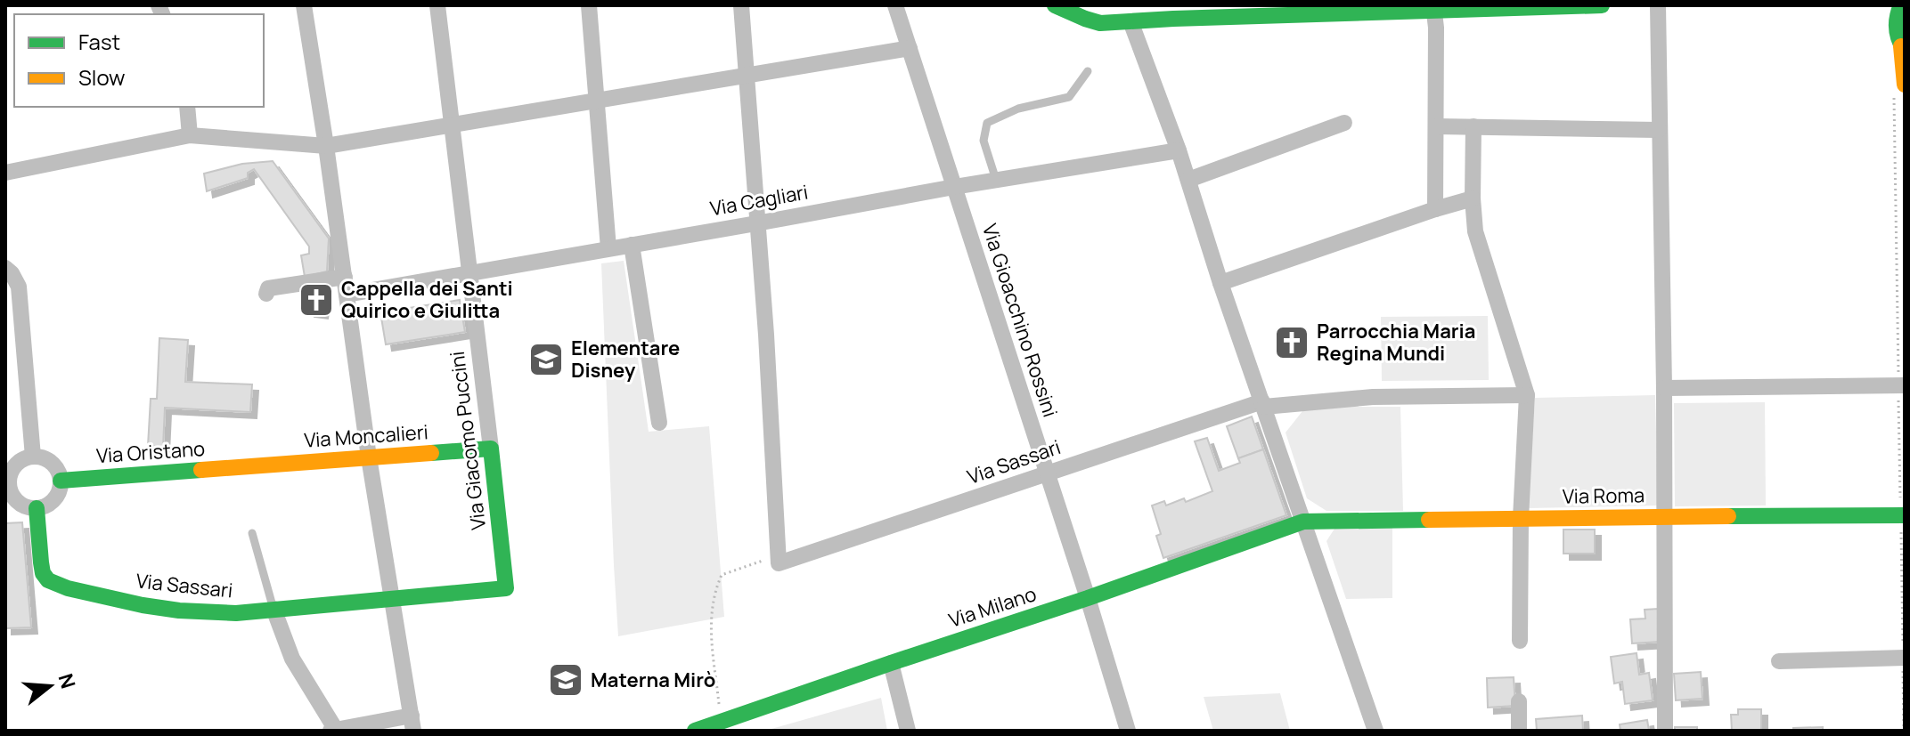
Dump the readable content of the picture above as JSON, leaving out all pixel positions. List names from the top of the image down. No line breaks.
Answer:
{"streets":{"street":["Via Cagliari","Via Gioacchino Rossini","Via Moncalieri","Via Giacomo Puccini","Via Oristano","Via Sassari","Via Roma","Via Milano"]},"crossings":[["Via Cagliari","Via Gioacchino Rossini"],["Via Cagliari","Via Giacomo Puccini"],["Via Gioacchino Rossini","Via Sassari"],["Via Gioacchino Rossini","Via Milano"],["Via Moncalieri","Via Giacomo Puccini"],["Via Moncalieri","Via Oristano"],["Via Giacomo Puccini","Via Sassari"],["Via Oristano","Via Sassari"],["Via Roma","Via Milano"]],"places":{"church":["Cappella dei Santi Quirico e Giulitta","Parrocchia Maria Regina Mundi"],"school or university":["Elementare Disney","Materna Mirò"]},"legend":["Fast","Slow"],"north":"right"}
